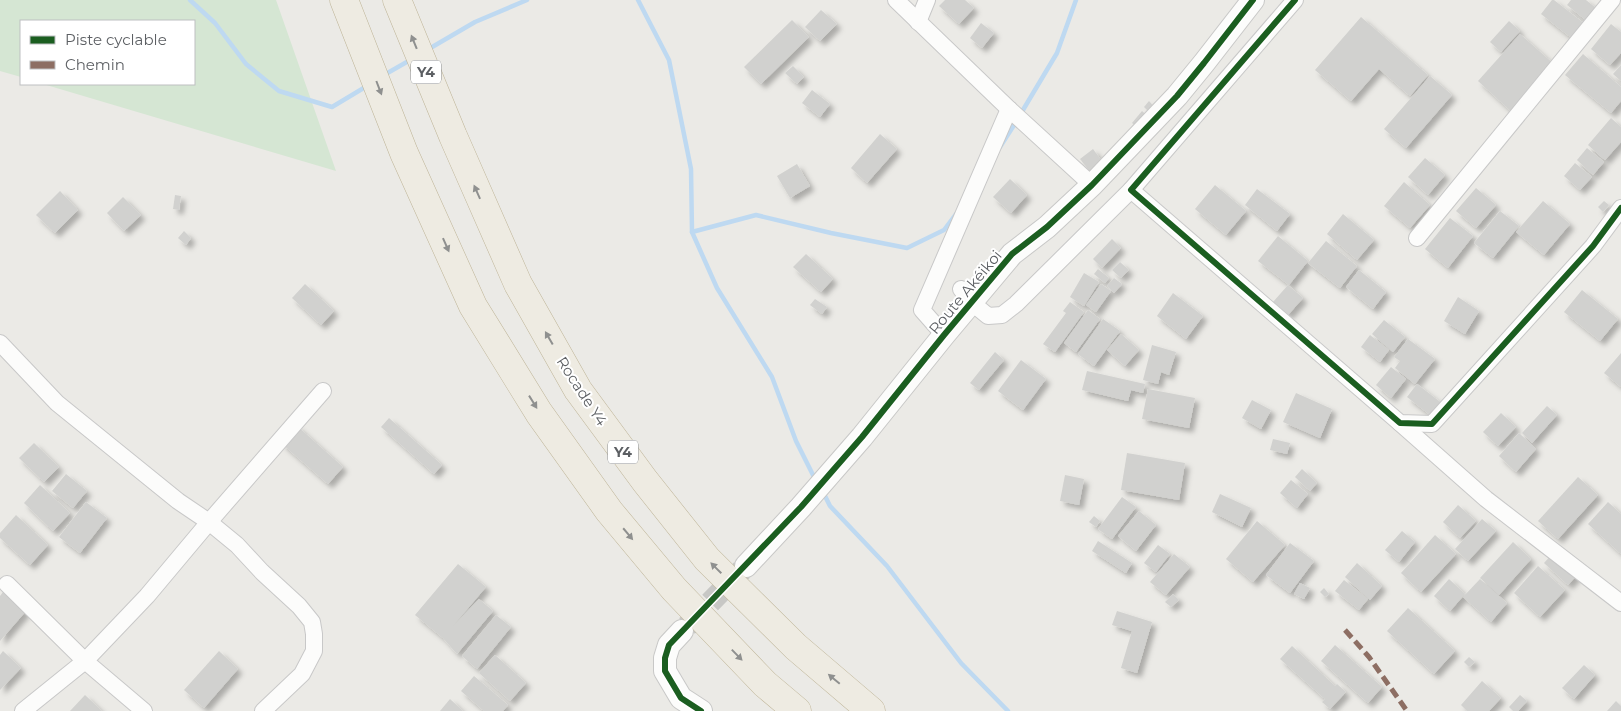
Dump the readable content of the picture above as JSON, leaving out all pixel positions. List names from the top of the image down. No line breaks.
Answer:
{"streets":{"highway":["Y4","Rocade Y4"],"street":["Route Akéikoi"]},"legend":["Piste cyclable","Chemin"]}
